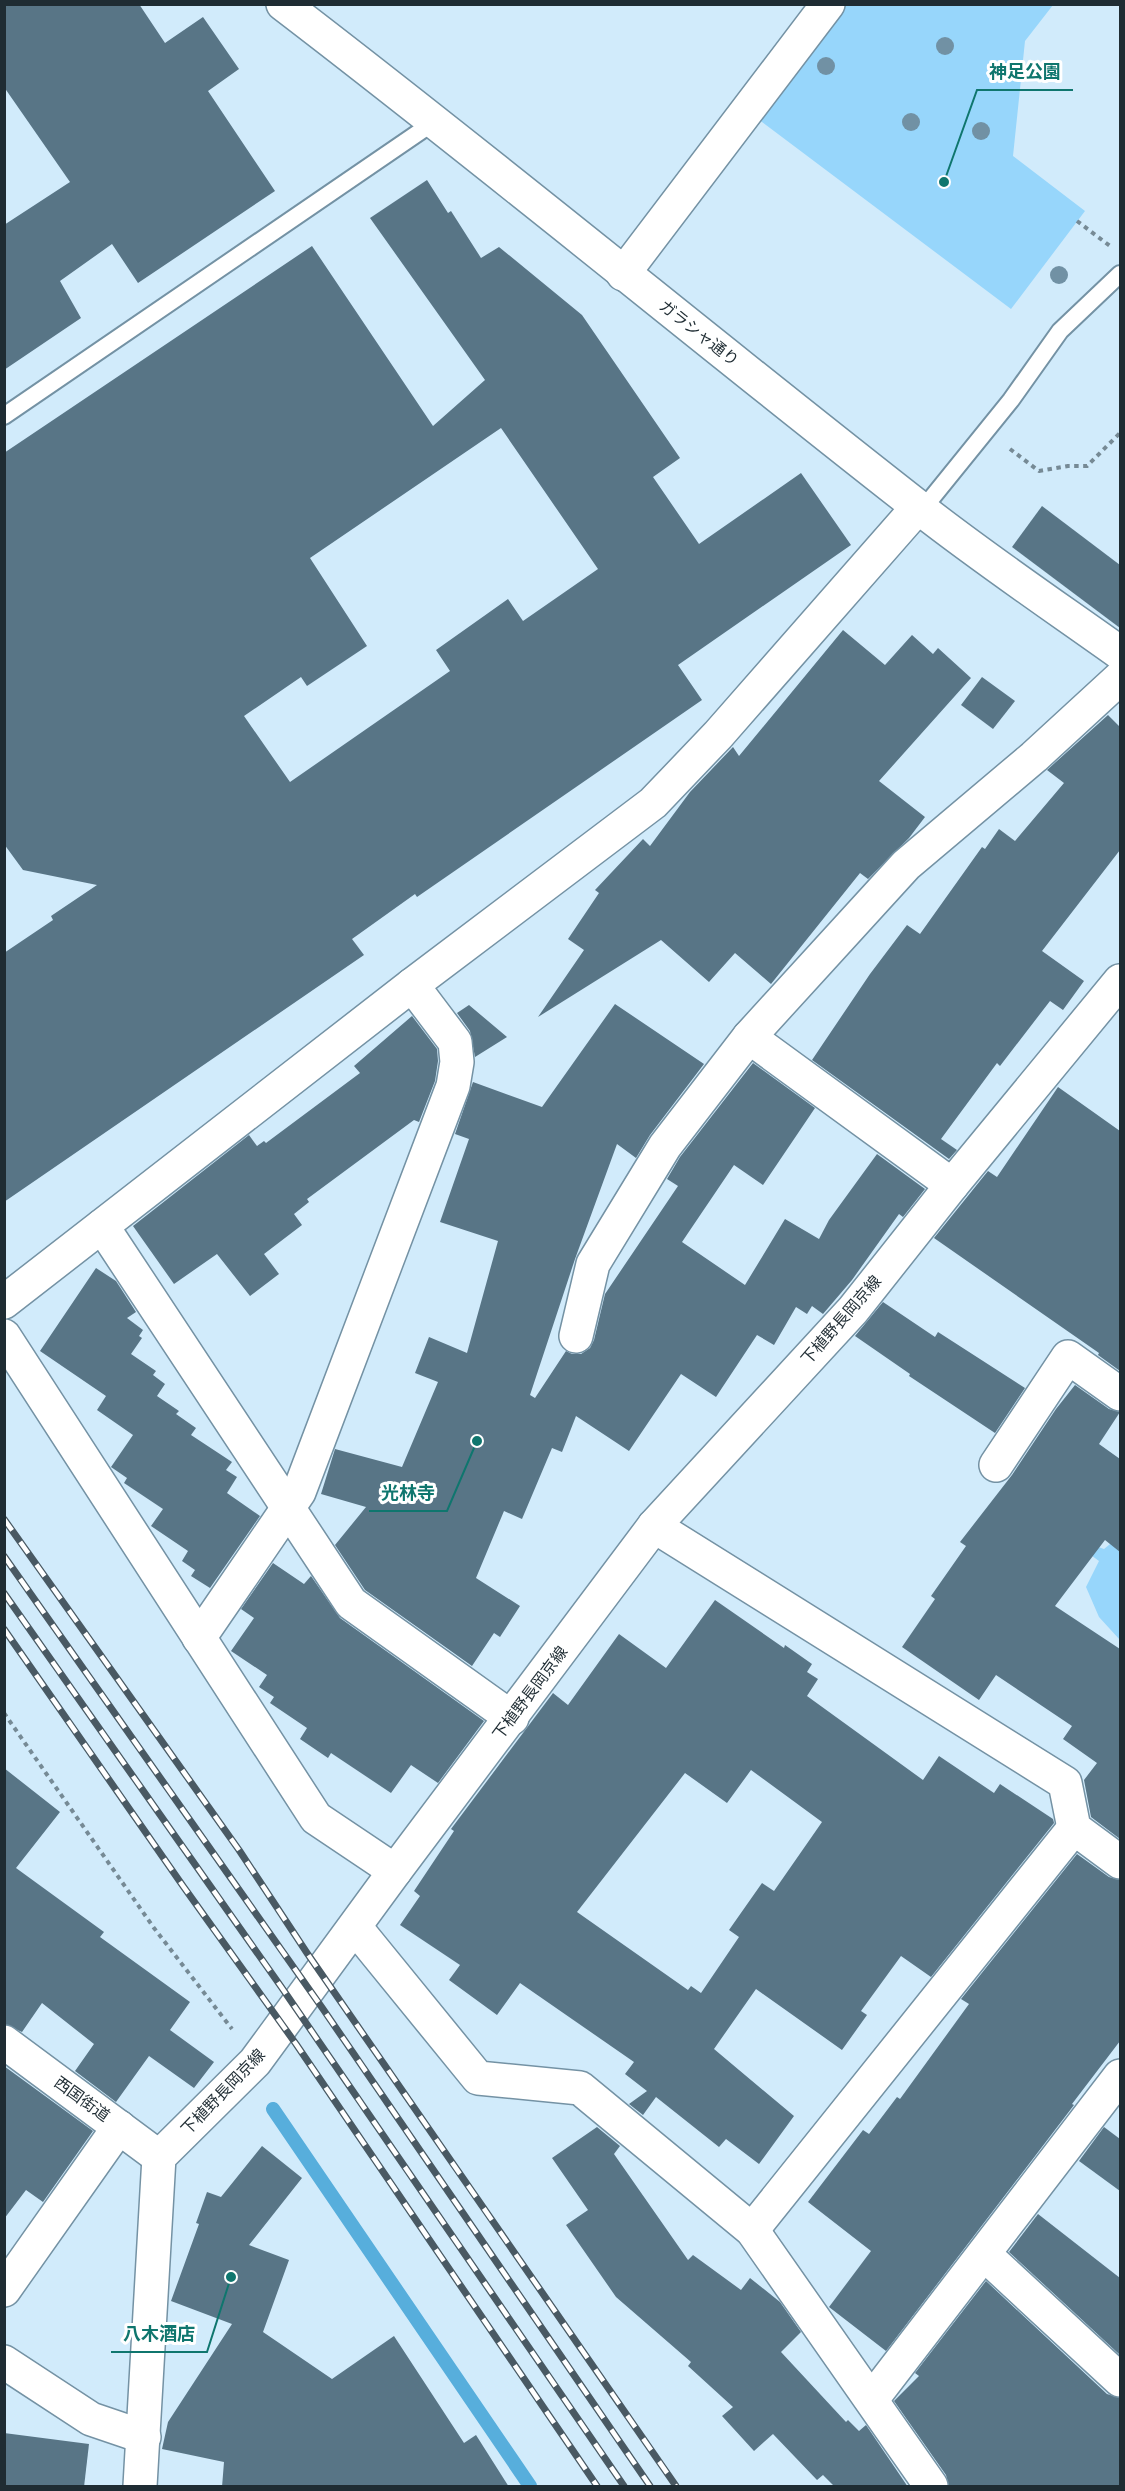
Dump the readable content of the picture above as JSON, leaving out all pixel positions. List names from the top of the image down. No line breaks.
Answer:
{"streets":{"street":["ガラシャ通り","下植野長岡京線","西国街道"]},"crossings":[["下植野長岡京線","西国街道"]],"places":["神足公園","光林寺","八木酒店"]}
